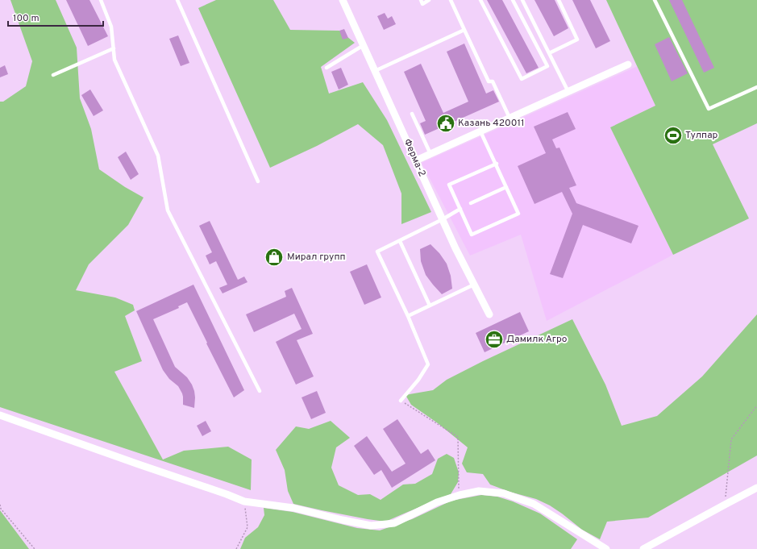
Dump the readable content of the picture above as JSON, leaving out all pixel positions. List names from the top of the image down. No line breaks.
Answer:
{"streets":{"street":["Ферма-2"]},"places":{"public building":["Казань 420011"],"sports":["Тулпар"],"shop":["Мирал групп"],"office":["Дамилк Агро"]},"scale_bar":"100 m"}
